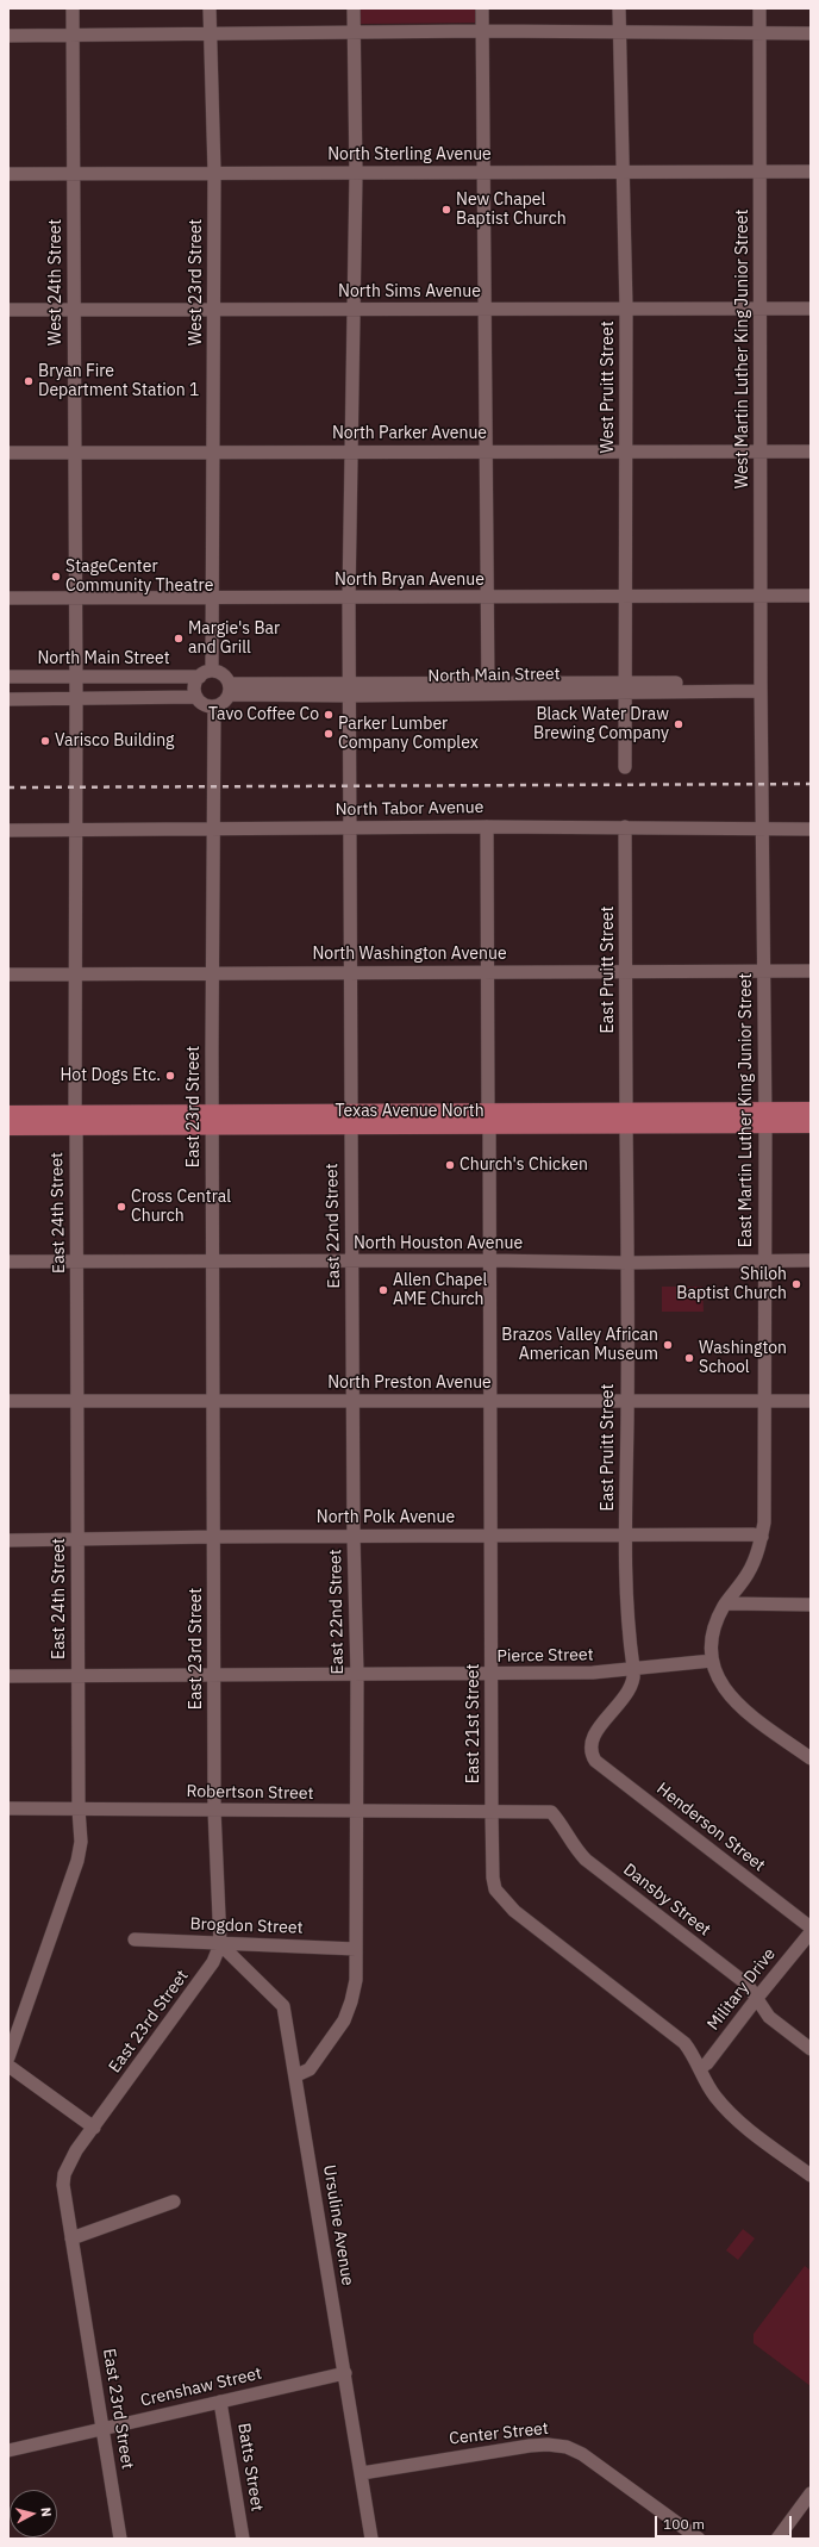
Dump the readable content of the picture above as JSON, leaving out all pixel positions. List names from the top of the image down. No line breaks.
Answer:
{"streets":{"main road":["Texas Avenue North"],"street":["North Sterling Avenue","West 24th Street","West 23rd Street","North Sims Avenue","West Martin Luther King Junior Street","West Pruitt Street","North Parker Avenue","North Bryan Avenue","North Main Street","North Tabor Avenue","North Washington Avenue","East Pruitt Street","East 23rd Street","East Martin Luther King Junior Street","East 24th Street","East 22nd Street","North Houston Avenue","North Preston Avenue","North Polk Avenue","Pierce Street","East 21st Street","Robertson Street","Henderson Street","Dansby Street","Brogdon Street","Military Drive","Ursuline Avenue","Crenshaw Street","Center Street","Batts Street"]},"crossings":[["North Sterling Avenue","West 24th Street"],["North Sterling Avenue","West 23rd Street"],["North Sterling Avenue","West Martin Luther King Junior Street"],["North Sterling Avenue","West Pruitt Street"],["North Sterling Avenue","East 22nd Street"],["West 24th Street","North Sims Avenue"],["West 24th Street","North Parker Avenue"],["West 24th Street","North Bryan Avenue"],["West 24th Street","North Main Street"],["West 24th Street","East 24th Street"],["West 23rd Street","North Sims Avenue"],["West 23rd Street","North Parker Avenue"],["West 23rd Street","North Bryan Avenue"],["West 23rd Street","North Main Street"],["West 23rd Street","East 23rd Street"],["North Sims Avenue","West Martin Luther King Junior Street"],["North Sims Avenue","West Pruitt Street"],["North Sims Avenue","East 22nd Street"],["West Martin Luther King Junior Street","North Parker Avenue"],["West Martin Luther King Junior Street","North Bryan Avenue"],["West Martin Luther King Junior Street","North Main Street"],["West Martin Luther King Junior Street","East Martin Luther King Junior Street"],["West Pruitt Street","North Parker Avenue"],["West Pruitt Street","North Bryan Avenue"],["West Pruitt Street","North Main Street"],["North Parker Avenue","East 22nd Street"],["North Bryan Avenue","East 22nd Street"],["North Main Street","East 23rd Street"],["North Main Street","East Martin Luther King Junior Street"],["North Main Street","East 22nd Street"],["North Tabor Avenue","East Pruitt Street"],["North Tabor Avenue","East 23rd Street"],["North Tabor Avenue","East Martin Luther King Junior Street"],["North Tabor Avenue","East 24th Street"],["North Tabor Avenue","East 22nd Street"],["North Tabor Avenue","East 21st Street"],["North Washington Avenue","East Pruitt Street"],["North Washington Avenue","East 23rd Street"],["North Washington Avenue","East Martin Luther King Junior Street"],["North Washington Avenue","East 24th Street"],["North Washington Avenue","East 22nd Street"],["North Washington Avenue","East 21st Street"],["East Pruitt Street","Texas Avenue North"],["East Pruitt Street","North Houston Avenue"],["East Pruitt Street","North Preston Avenue"],["East Pruitt Street","North Polk Avenue"],["East Pruitt Street","Pierce Street"],["East Pruitt Street","Henderson Street"],["East 23rd Street","Texas Avenue North"],["East 23rd Street","North Houston Avenue"],["East 23rd Street","North Preston Avenue"],["East 23rd Street","North Polk Avenue"],["East 23rd Street","Pierce Street"],["East 23rd Street","Robertson Street"],["East 23rd Street","Brogdon Street"],["East 23rd Street","Ursuline Avenue"],["East 23rd Street","Crenshaw Street"],["East Martin Luther King Junior Street","Texas Avenue North"],["East Martin Luther King Junior Street","North Houston Avenue"],["East Martin Luther King Junior Street","North Preston Avenue"],["East Martin Luther King Junior Street","North Polk Avenue"],["East Martin Luther King Junior Street","Pierce Street"],["Texas Avenue North","East 24th Street"],["Texas Avenue North","East 22nd Street"],["Texas Avenue North","East 21st Street"],["East 24th Street","North Houston Avenue"],["East 24th Street","North Preston Avenue"],["East 24th Street","North Polk Avenue"],["East 24th Street","Pierce Street"],["East 24th Street","Robertson Street"],["East 22nd Street","North Houston Avenue"],["East 22nd Street","North Preston Avenue"],["East 22nd Street","North Polk Avenue"],["East 22nd Street","Pierce Street"],["East 22nd Street","Robertson Street"],["East 22nd Street","Brogdon Street"],["East 22nd Street","Ursuline Avenue"],["North Houston Avenue","East 21st Street"],["North Preston Avenue","East 21st Street"],["North Polk Avenue","East 21st Street"],["Pierce Street","East 21st Street"],["Pierce Street","Henderson Street"],["East 21st Street","Robertson Street"],["East 21st Street","Dansby Street"],["East 21st Street","Military Drive"],["Robertson Street","Dansby Street"],["Dansby Street","Military Drive"],["Brogdon Street","Ursuline Avenue"],["Ursuline Avenue","Crenshaw Street"],["Ursuline Avenue","Center Street"],["Crenshaw Street","Batts Street"]],"places":["New Chapel Baptist Church","Bryan Fire Department Station 1","StageCenter Community Theatre","Margie's Bar and Grill","Tavo Coffee Co","Black Water Draw Brewing Company","Parker Lumber Company Complex","Varisco Building","Hot Dogs Etc.","Church's Chicken","Cross Central Church","Shiloh Baptist Church","Allen Chapel AME Church","Brazos Valley African American Museum","Washington School"],"scale_bar":"100 m","north":"right"}
